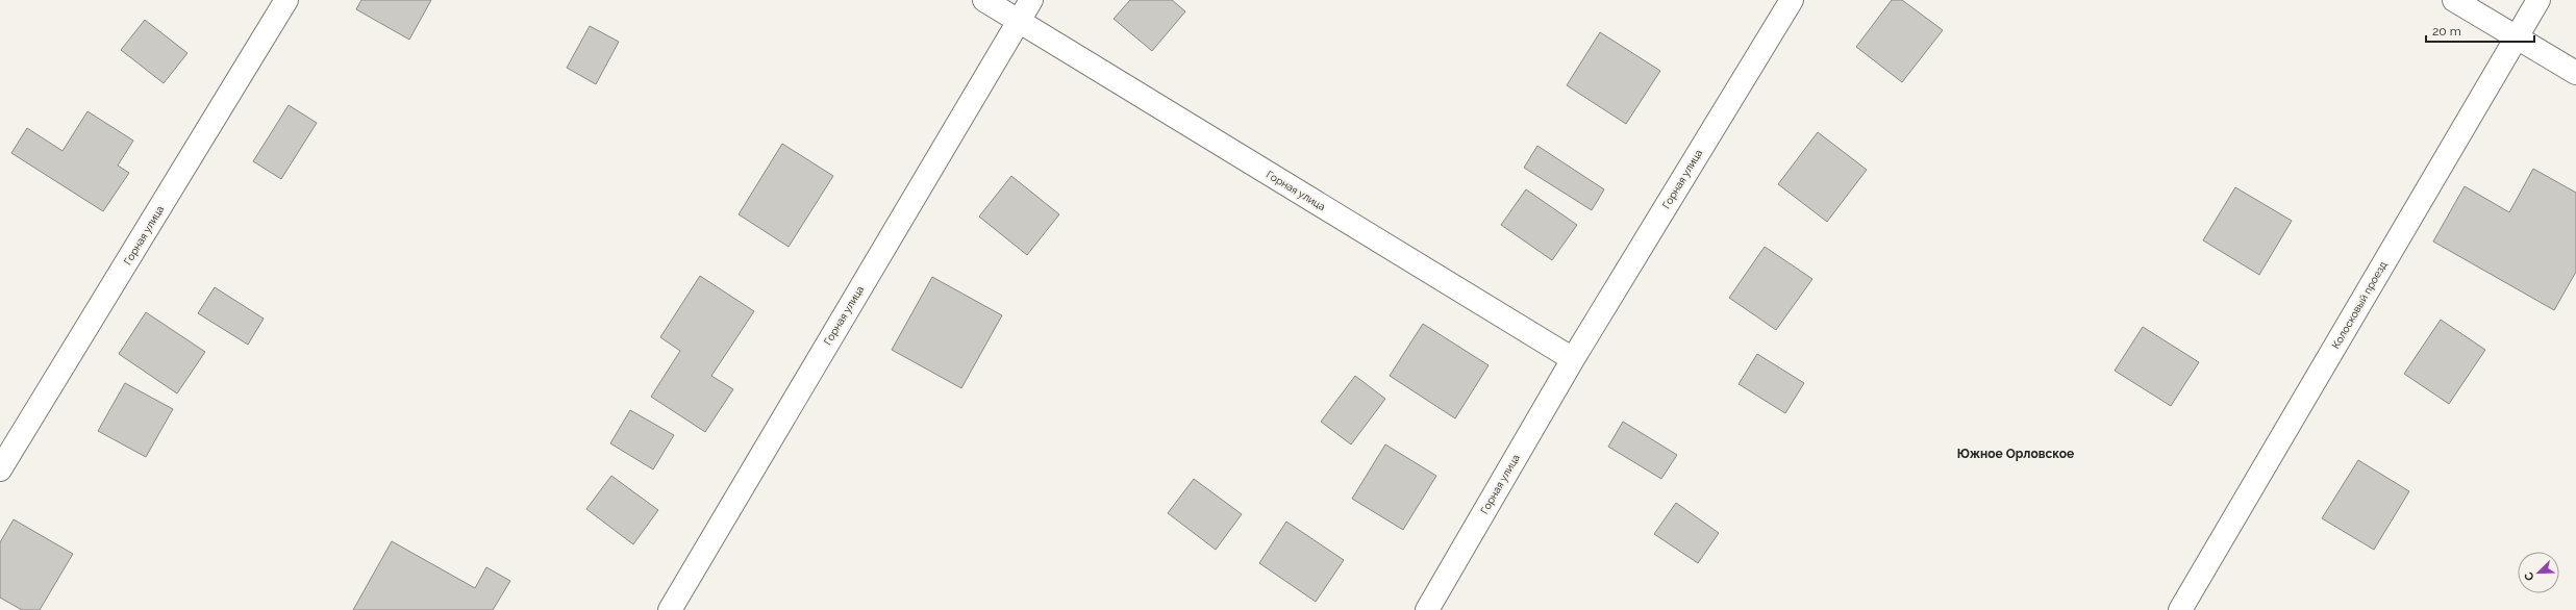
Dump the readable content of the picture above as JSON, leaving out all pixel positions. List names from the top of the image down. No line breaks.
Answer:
{"streets":{"street":["Горная улица","Колосковый проезд"]},"districts":["Южное Орловское"],"scale_bar":"20 m","north":"bottom left"}
